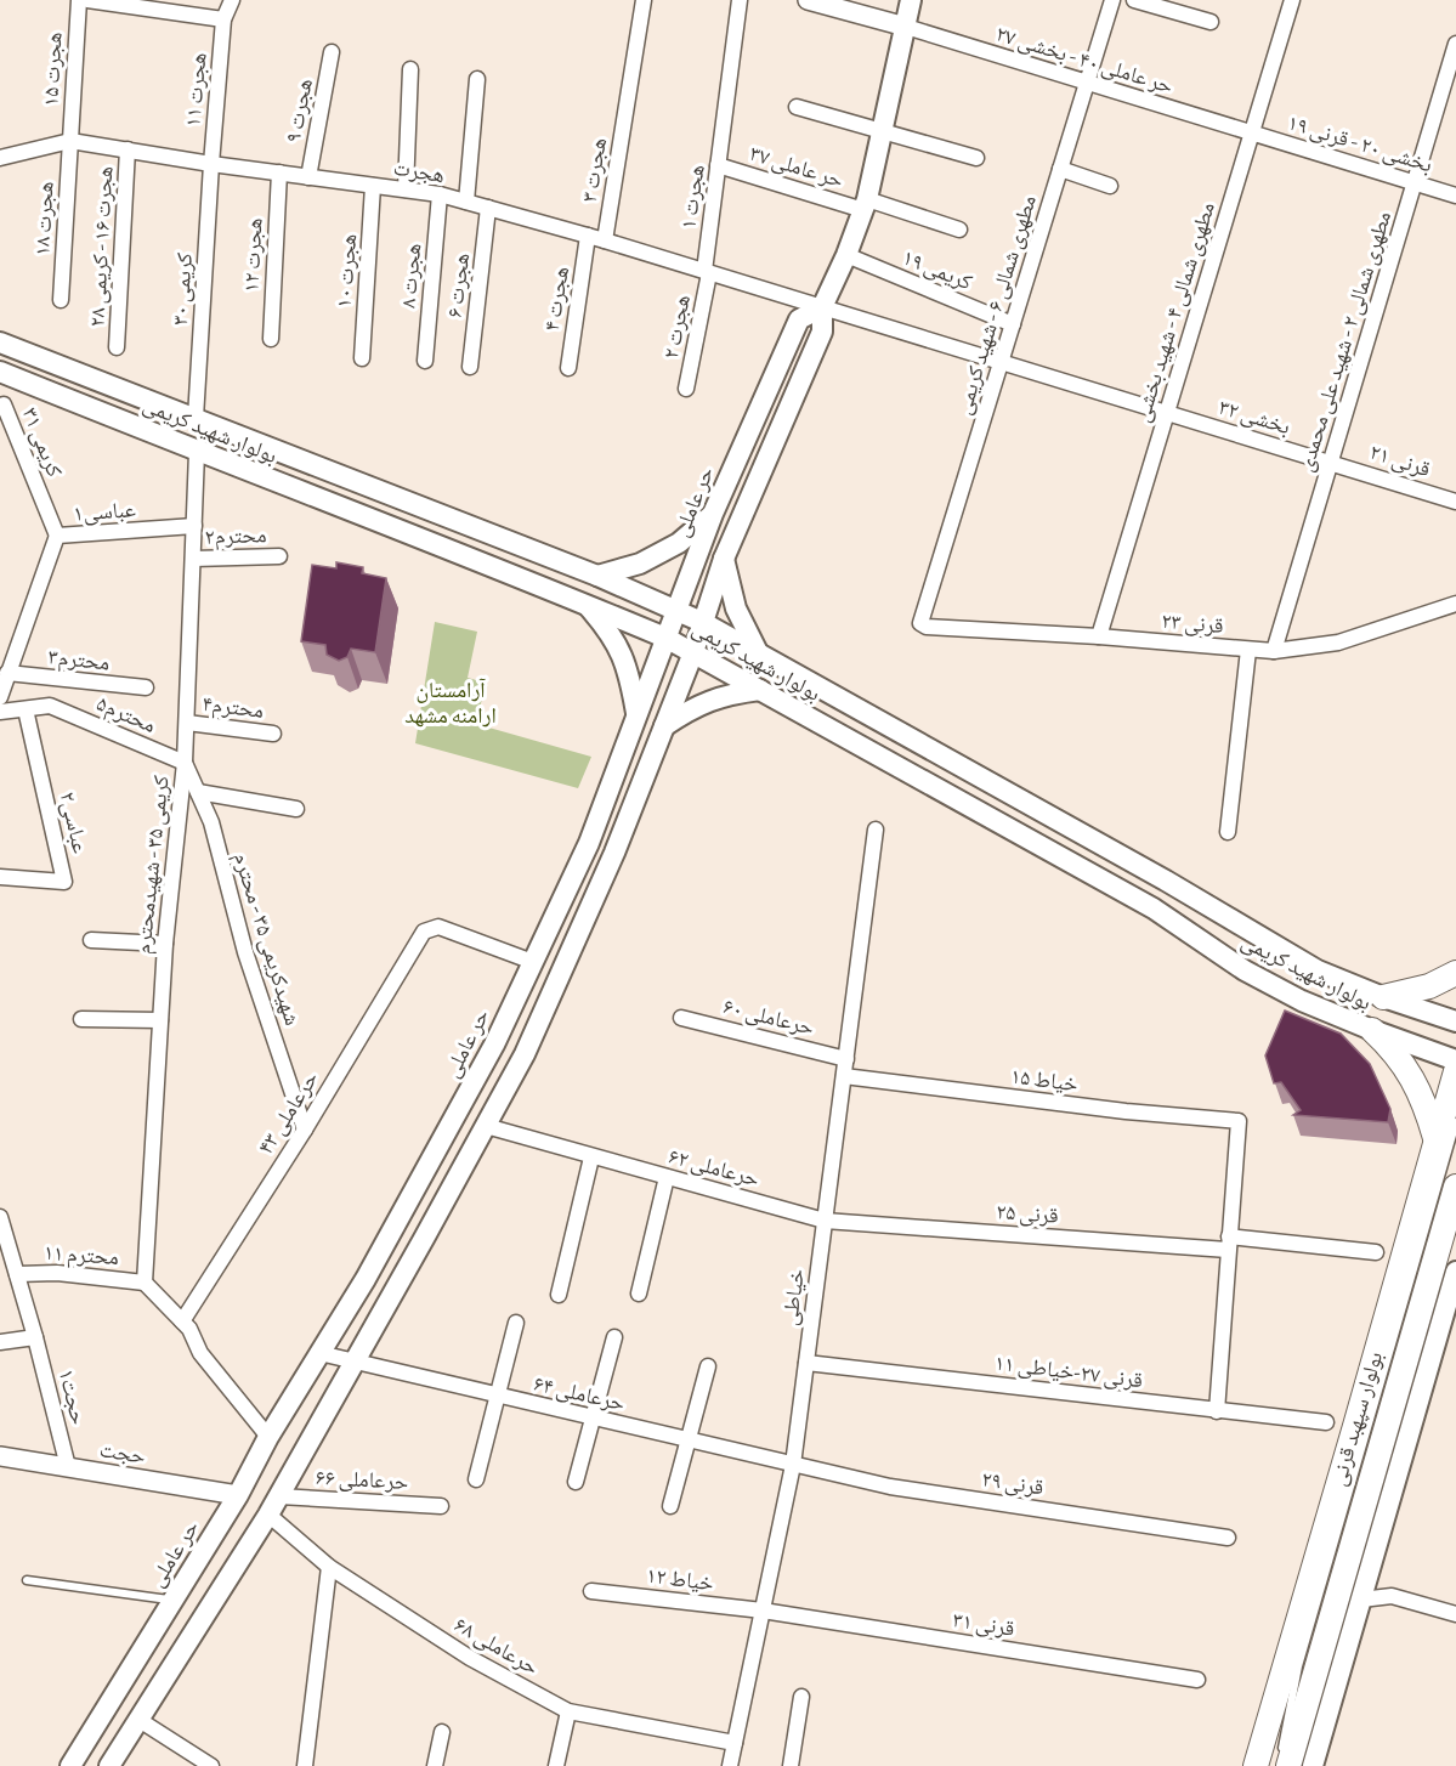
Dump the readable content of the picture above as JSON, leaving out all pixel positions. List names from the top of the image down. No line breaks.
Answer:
{"streets":{"main road":["بولوار شهید کریمی","حر عاملی","بولوار سپهبد قرنی"],"street":["حر عاملی ۴۰ - بخشی ۲۷","هجرت ۱۵","هجرت ۱۱","هجرت ۹","بخشی ۲۰ - قرنی ۱۹","حر عاملی ۳۷","هجرت ۳","هجرت","هجرت ۱","هجرت ۱۸","هجرت ۱۶ - کریمی ۲۸","هجرت ۱۲","کریمی ۱۹","هجرت ۱۰","هجرت ۸","هجرت ۶","کریمی ۳۰","هجرت ۴","مطهری شمالی ۶ - شهید کریمی","مطهری شمالی ۴ - شهید بخشی","هجرت ۲","مطهری شمالی ۲ - شهید علی محمدی","بخشی ۳۲","کریمی ۳۱","قرنی ۲۱","عباسی۱","محترم۲","قرنی ۲۳","محترم۳","محترم۴","محترم۵","عباسی۲","کریمی ۳۵ - شهیدمحترم","شهیدکریمی ۳۵ - محترم","حرعاملی ۶۰","خیاط ۱۵","حرعاملی ۴۳","حرعاملی ۶۲","قرنی ۲۵","محترم ۱۱","خیاطی","قرنی ۲۷-خیاطی ۱۱","حرعاملی ۶۴","حجت۱","حجت","حرعاملی ۶۶","قرنی ۲۹","خیاط ۱۲","قرنی ۳۱","حرعاملی ۶۸"]},"crossings":[["حر عاملی ۴۰ - بخشی ۲۷","بخشی ۲۰ - قرنی ۱۹"],["حر عاملی ۴۰ - بخشی ۲۷","مطهری شمالی ۶ - شهید کریمی"],["حر عاملی ۴۰ - بخشی ۲۷","مطهری شمالی ۴ - شهید بخشی"],["حر عاملی ۴۰ - بخشی ۲۷","حر عاملی"],["هجرت ۱۵","هجرت"],["هجرت ۱۵","هجرت ۱۸"],["هجرت ۱۱","هجرت"],["هجرت ۱۱","کریمی ۳۰"],["هجرت ۹","هجرت"],["بخشی ۲۰ - قرنی ۱۹","مطهری شمالی ۴ - شهید بخشی"],["بخشی ۲۰ - قرنی ۱۹","مطهری شمالی ۲ - شهید علی محمدی"],["حر عاملی ۳۷","هجرت ۱"],["حر عاملی ۳۷","حر عاملی"],["هجرت ۳","هجرت"],["هجرت","هجرت ۱"],["هجرت","هجرت ۱۸"],["هجرت","هجرت ۱۶ - کریمی ۲۸"],["هجرت","هجرت ۱۲"],["هجرت","هجرت ۱۰"],["هجرت","هجرت ۸"],["هجرت","هجرت ۶"],["هجرت","کریمی ۳۰"],["هجرت","هجرت ۴"],["هجرت","مطهری شمالی ۶ - شهید کریمی"],["هجرت","هجرت ۲"],["هجرت","بخشی ۳۲"],["هجرت","حر عاملی"],["هجرت ۱","هجرت ۲"],["کریمی ۱۹","مطهری شمالی ۶ - شهید کریمی"],["کریمی ۱۹","حر عاملی"],["کریمی ۳۰","بولوار شهید کریمی"],["مطهری شمالی ۶ - شهید کریمی","بخشی ۳۲"],["مطهری شمالی ۶ - شهید کریمی","قرنی ۲۳"],["مطهری شمالی ۴ - شهید بخشی","بخشی ۳۲"],["مطهری شمالی ۴ - شهید بخشی","قرنی ۲۳"],["مطهری شمالی ۲ - شهید علی محمدی","بخشی ۳۲"],["مطهری شمالی ۲ - شهید علی محمدی","قرنی ۲۱"],["مطهری شمالی ۲ - شهید علی محمدی","قرنی ۲۳"],["بخشی ۳۲","قرنی ۲۱"],["بولوار شهید کریمی","حر عاملی"],["بولوار شهید کریمی","کریمی ۳۵ - شهیدمحترم"],["کریمی ۳۱","عباسی۱"],["حر عاملی","حرعاملی ۴۳"],["حر عاملی","حرعاملی ۶۲"],["حر عاملی","حرعاملی ۶۴"],["حر عاملی","حجت"],["حر عاملی","حرعاملی ۶۶"],["حر عاملی","حرعاملی ۶۸"],["عباسی۱","محترم۳"],["عباسی۱","کریمی ۳۵ - شهیدمحترم"],["محترم۲","کریمی ۳۵ - شهیدمحترم"],["محترم۴","کریمی ۳۵ - شهیدمحترم"],["محترم۵","عباسی۲"],["محترم۵","کریمی ۳۵ - شهیدمحترم"],["محترم۵","شهیدکریمی ۳۵ - محترم"],["کریمی ۳۵ - شهیدمحترم","شهیدکریمی ۳۵ - محترم"],["کریمی ۳۵ - شهیدمحترم","محترم ۱۱"],["شهیدکریمی ۳۵ - محترم","حرعاملی ۴۳"],["حرعاملی ۶۰","خیاطی"],["خیاط ۱۵","قرنی ۲۵"],["خیاط ۱۵","خیاطی"],["حرعاملی ۶۲","قرنی ۲۵"],["حرعاملی ۶۲","خیاطی"],["قرنی ۲۵","خیاطی"],["محترم ۱۱","حجت۱"],["خیاطی","قرنی ۲۷-خیاطی ۱۱"],["خیاطی","حرعاملی ۶۴"],["خیاطی","قرنی ۲۹"],["خیاطی","خیاط ۱۲"],["خیاطی","قرنی ۳۱"],["خیاطی","حرعاملی ۶۸"],["حرعاملی ۶۴","قرنی ۲۹"],["حجت۱","حجت"],["خیاط ۱۲","قرنی ۳۱"]],"parks":["آرامستان ارامنه مشهد"]}
